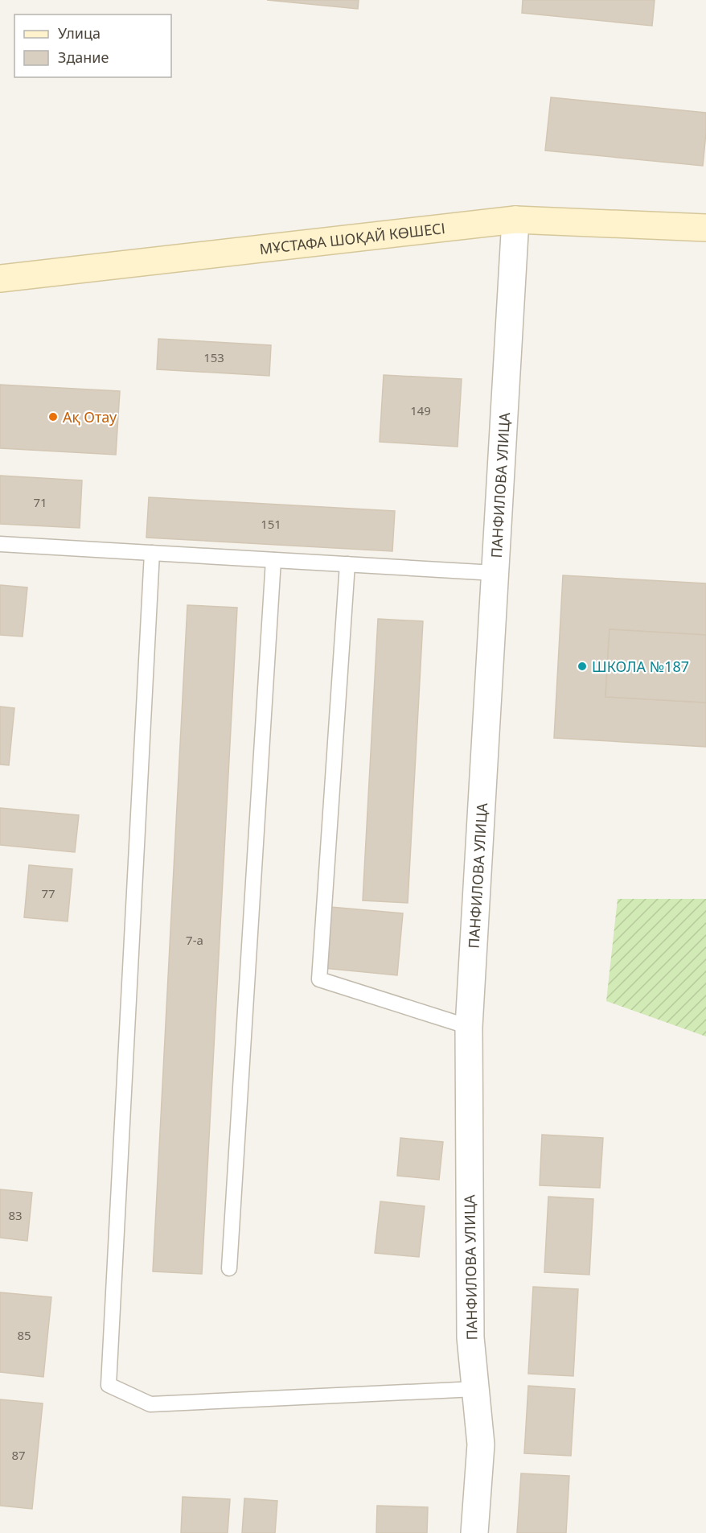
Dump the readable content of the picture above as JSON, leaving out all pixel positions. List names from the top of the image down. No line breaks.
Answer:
{"streets":{"street":["МҰСТАФА ШОҚАЙ КӨШЕСІ","ПАНФИЛОВА УЛИЦА"]},"crossings":[["МҰСТАФА ШОҚАЙ КӨШЕСІ","ПАНФИЛОВА УЛИЦА"]],"places":["Ақ Отау","ШКОЛА №187"],"house_numbers":["153","149","71","151","77","7-а","83","85","87"],"legend":["Улица","Здание"]}
